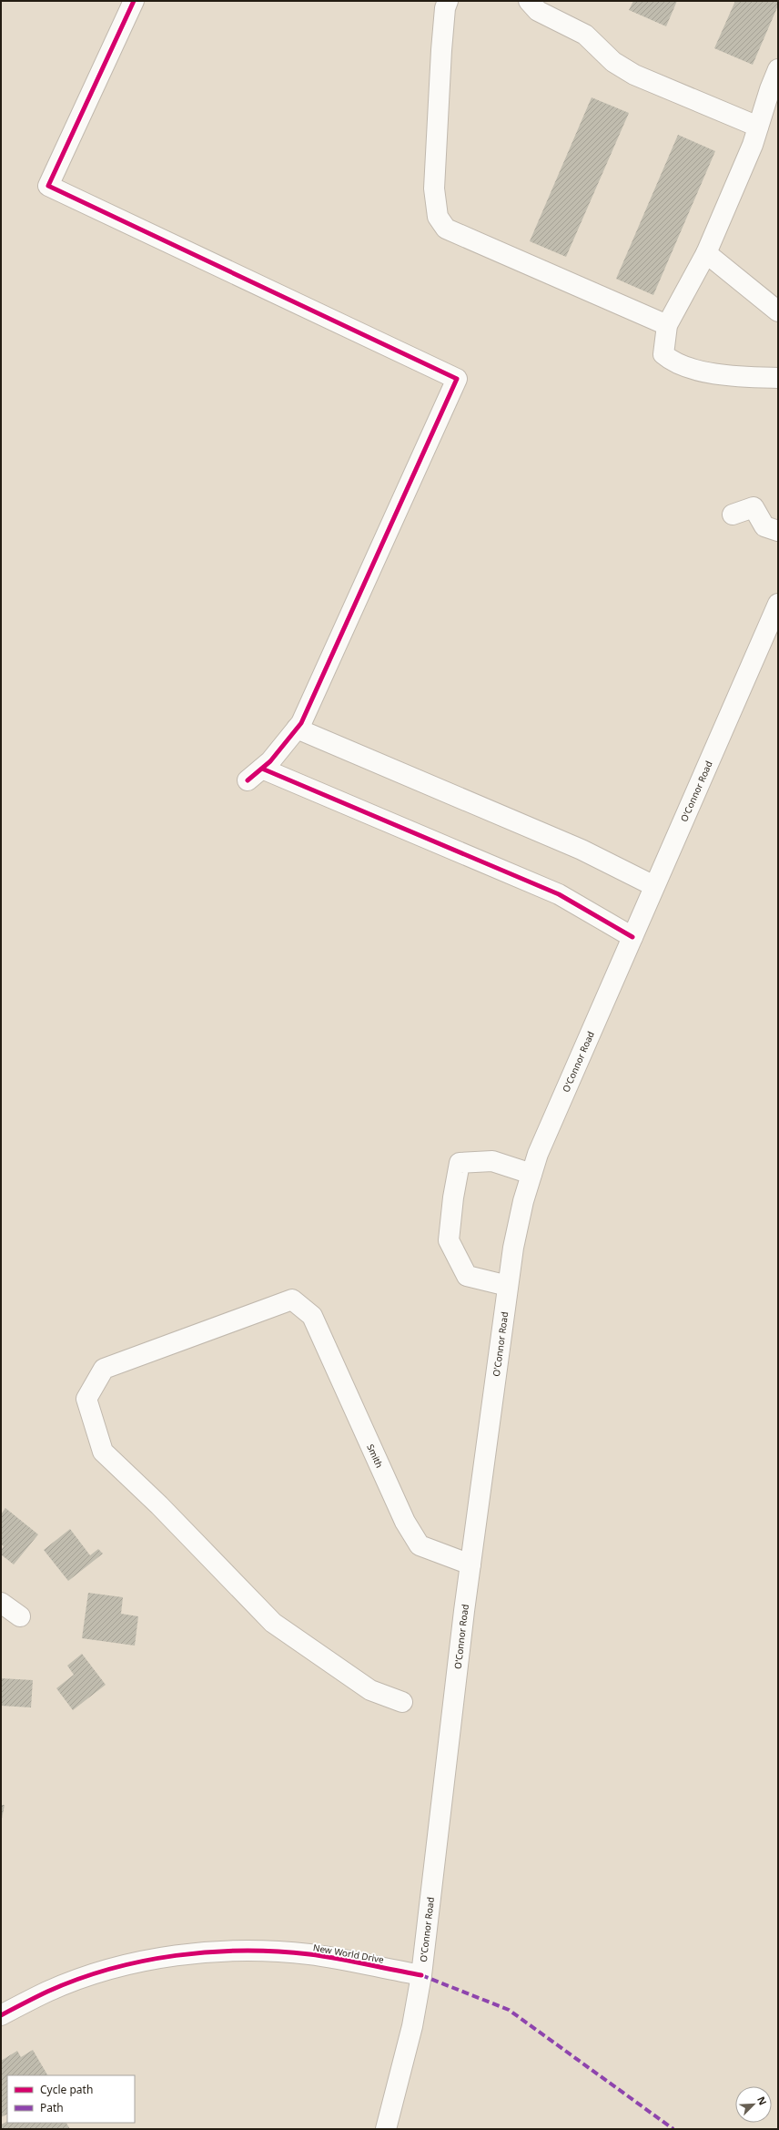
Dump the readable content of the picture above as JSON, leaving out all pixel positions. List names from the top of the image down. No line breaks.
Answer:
{"streets":{"street":["O'Connor Road","Smith","New World Drive"]},"crossings":[["O'Connor Road","Smith"],["O'Connor Road","New World Drive"]],"legend":["Cycle path","Path"],"north":"top right"}
